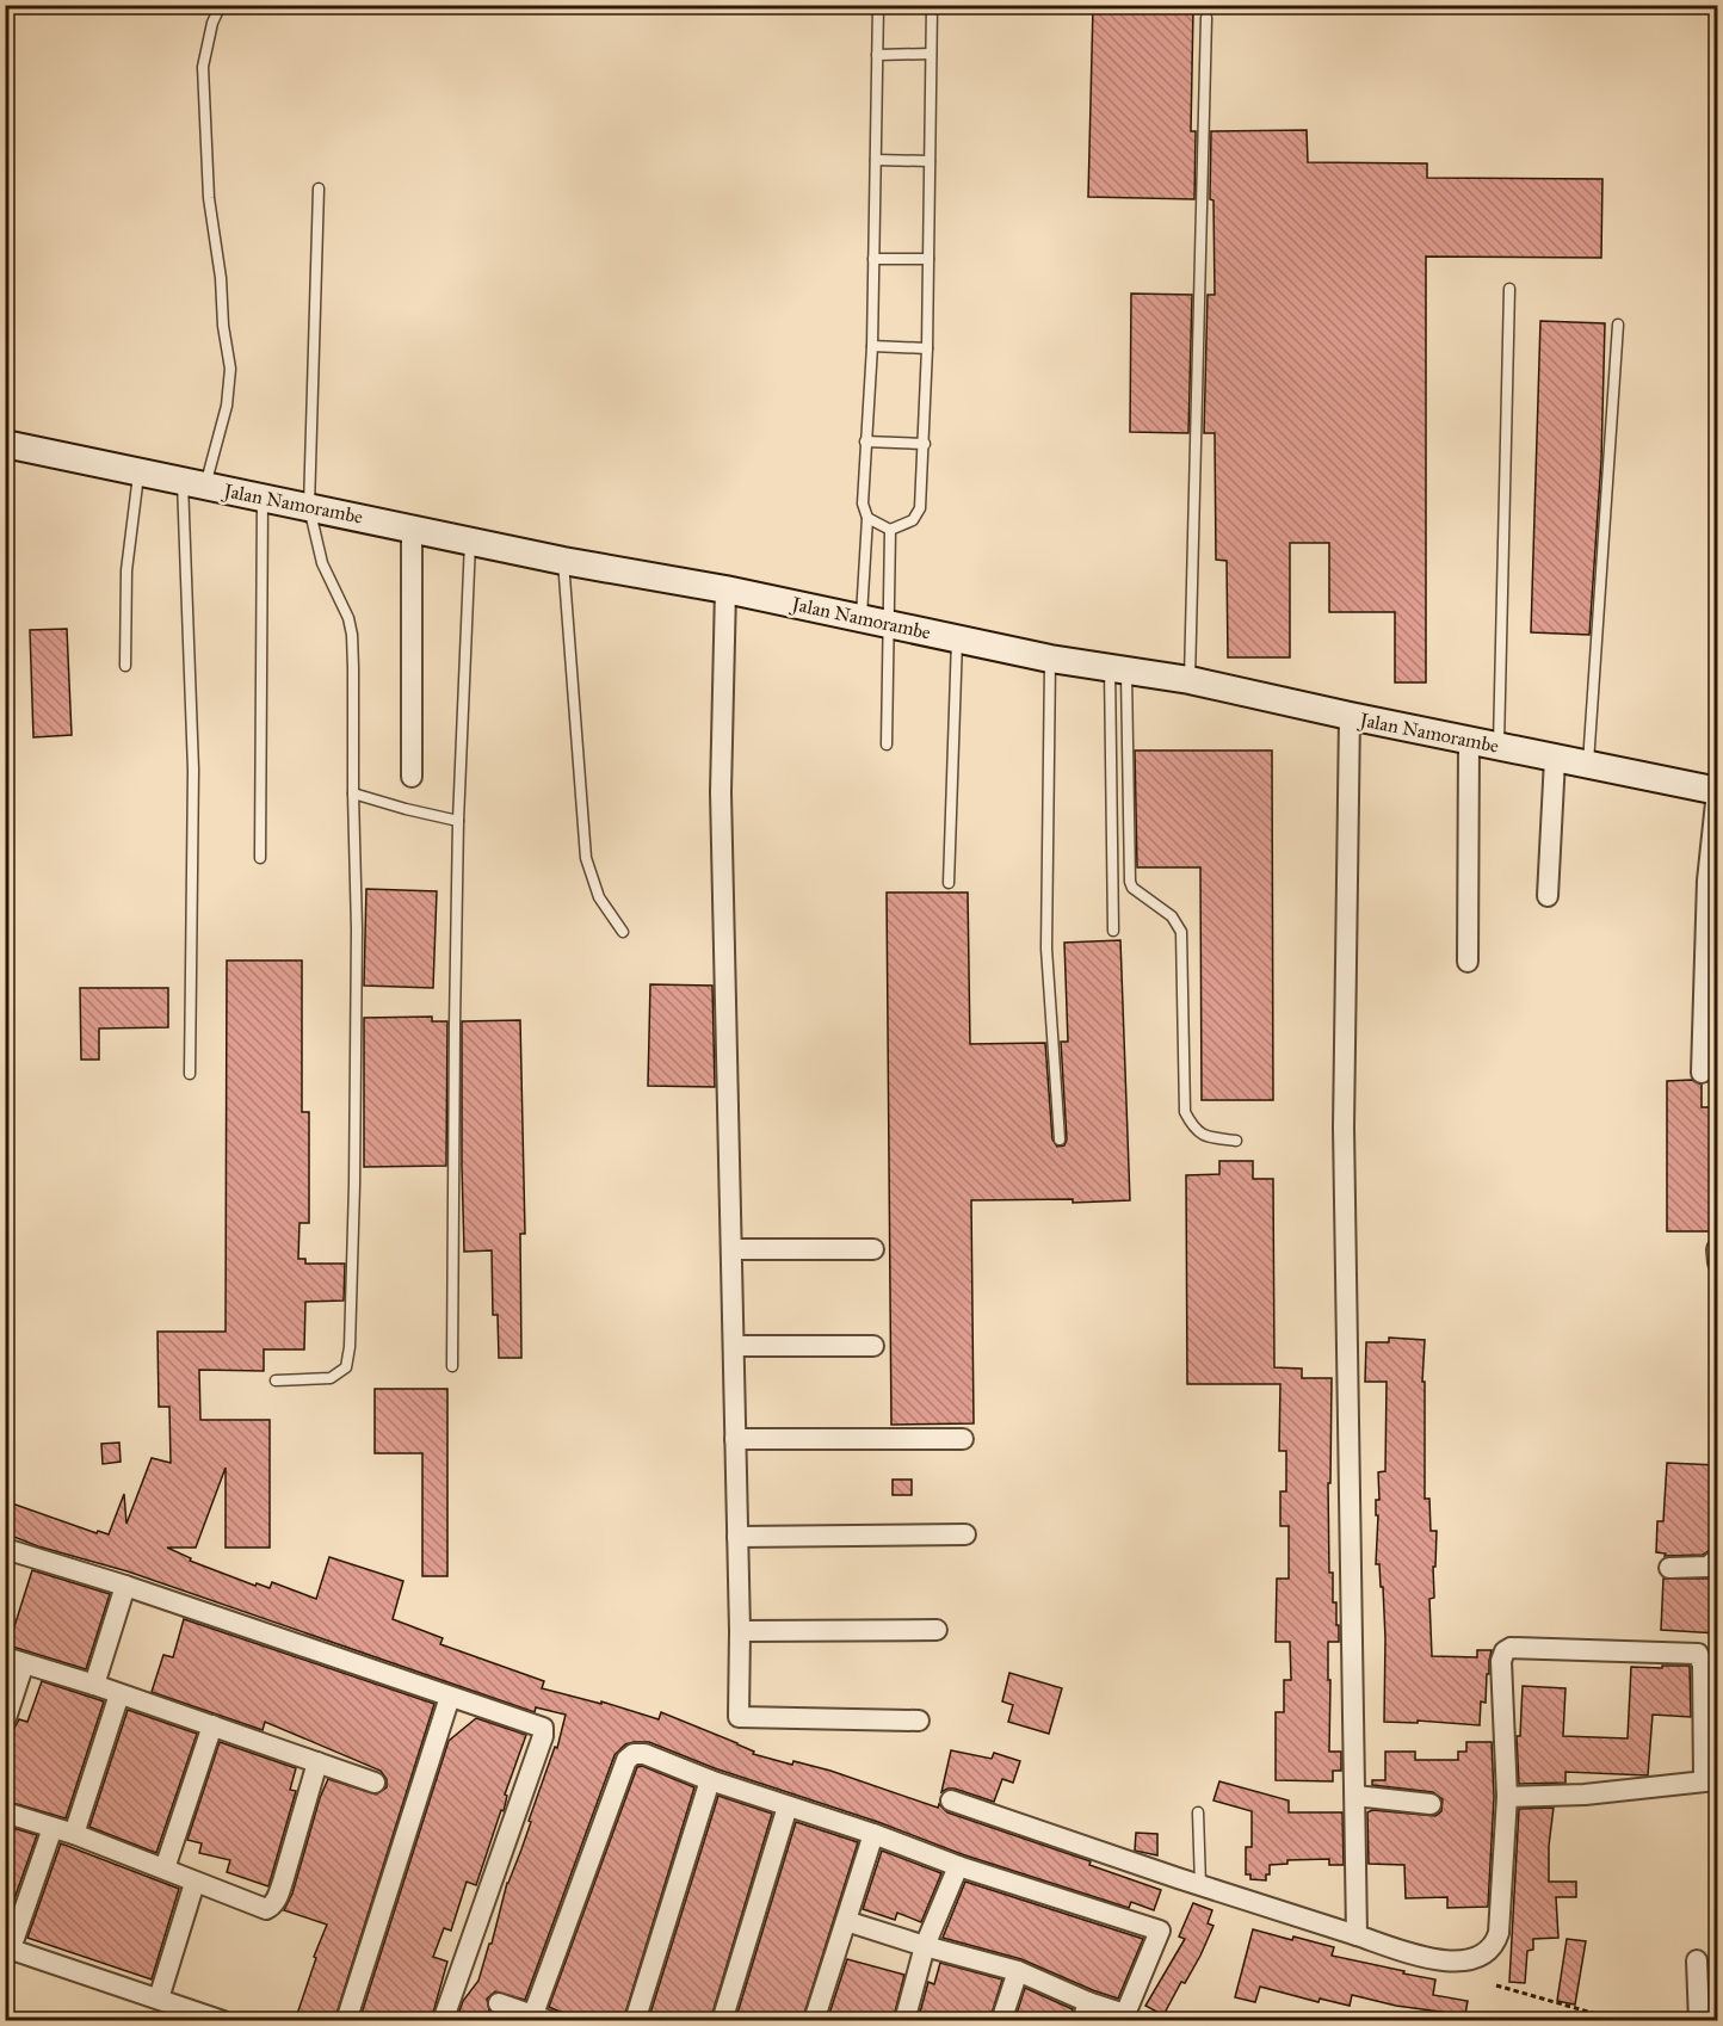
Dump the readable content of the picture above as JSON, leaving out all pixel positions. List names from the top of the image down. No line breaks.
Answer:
{"streets":{"main road":["Jalan Namorambe"]}}
